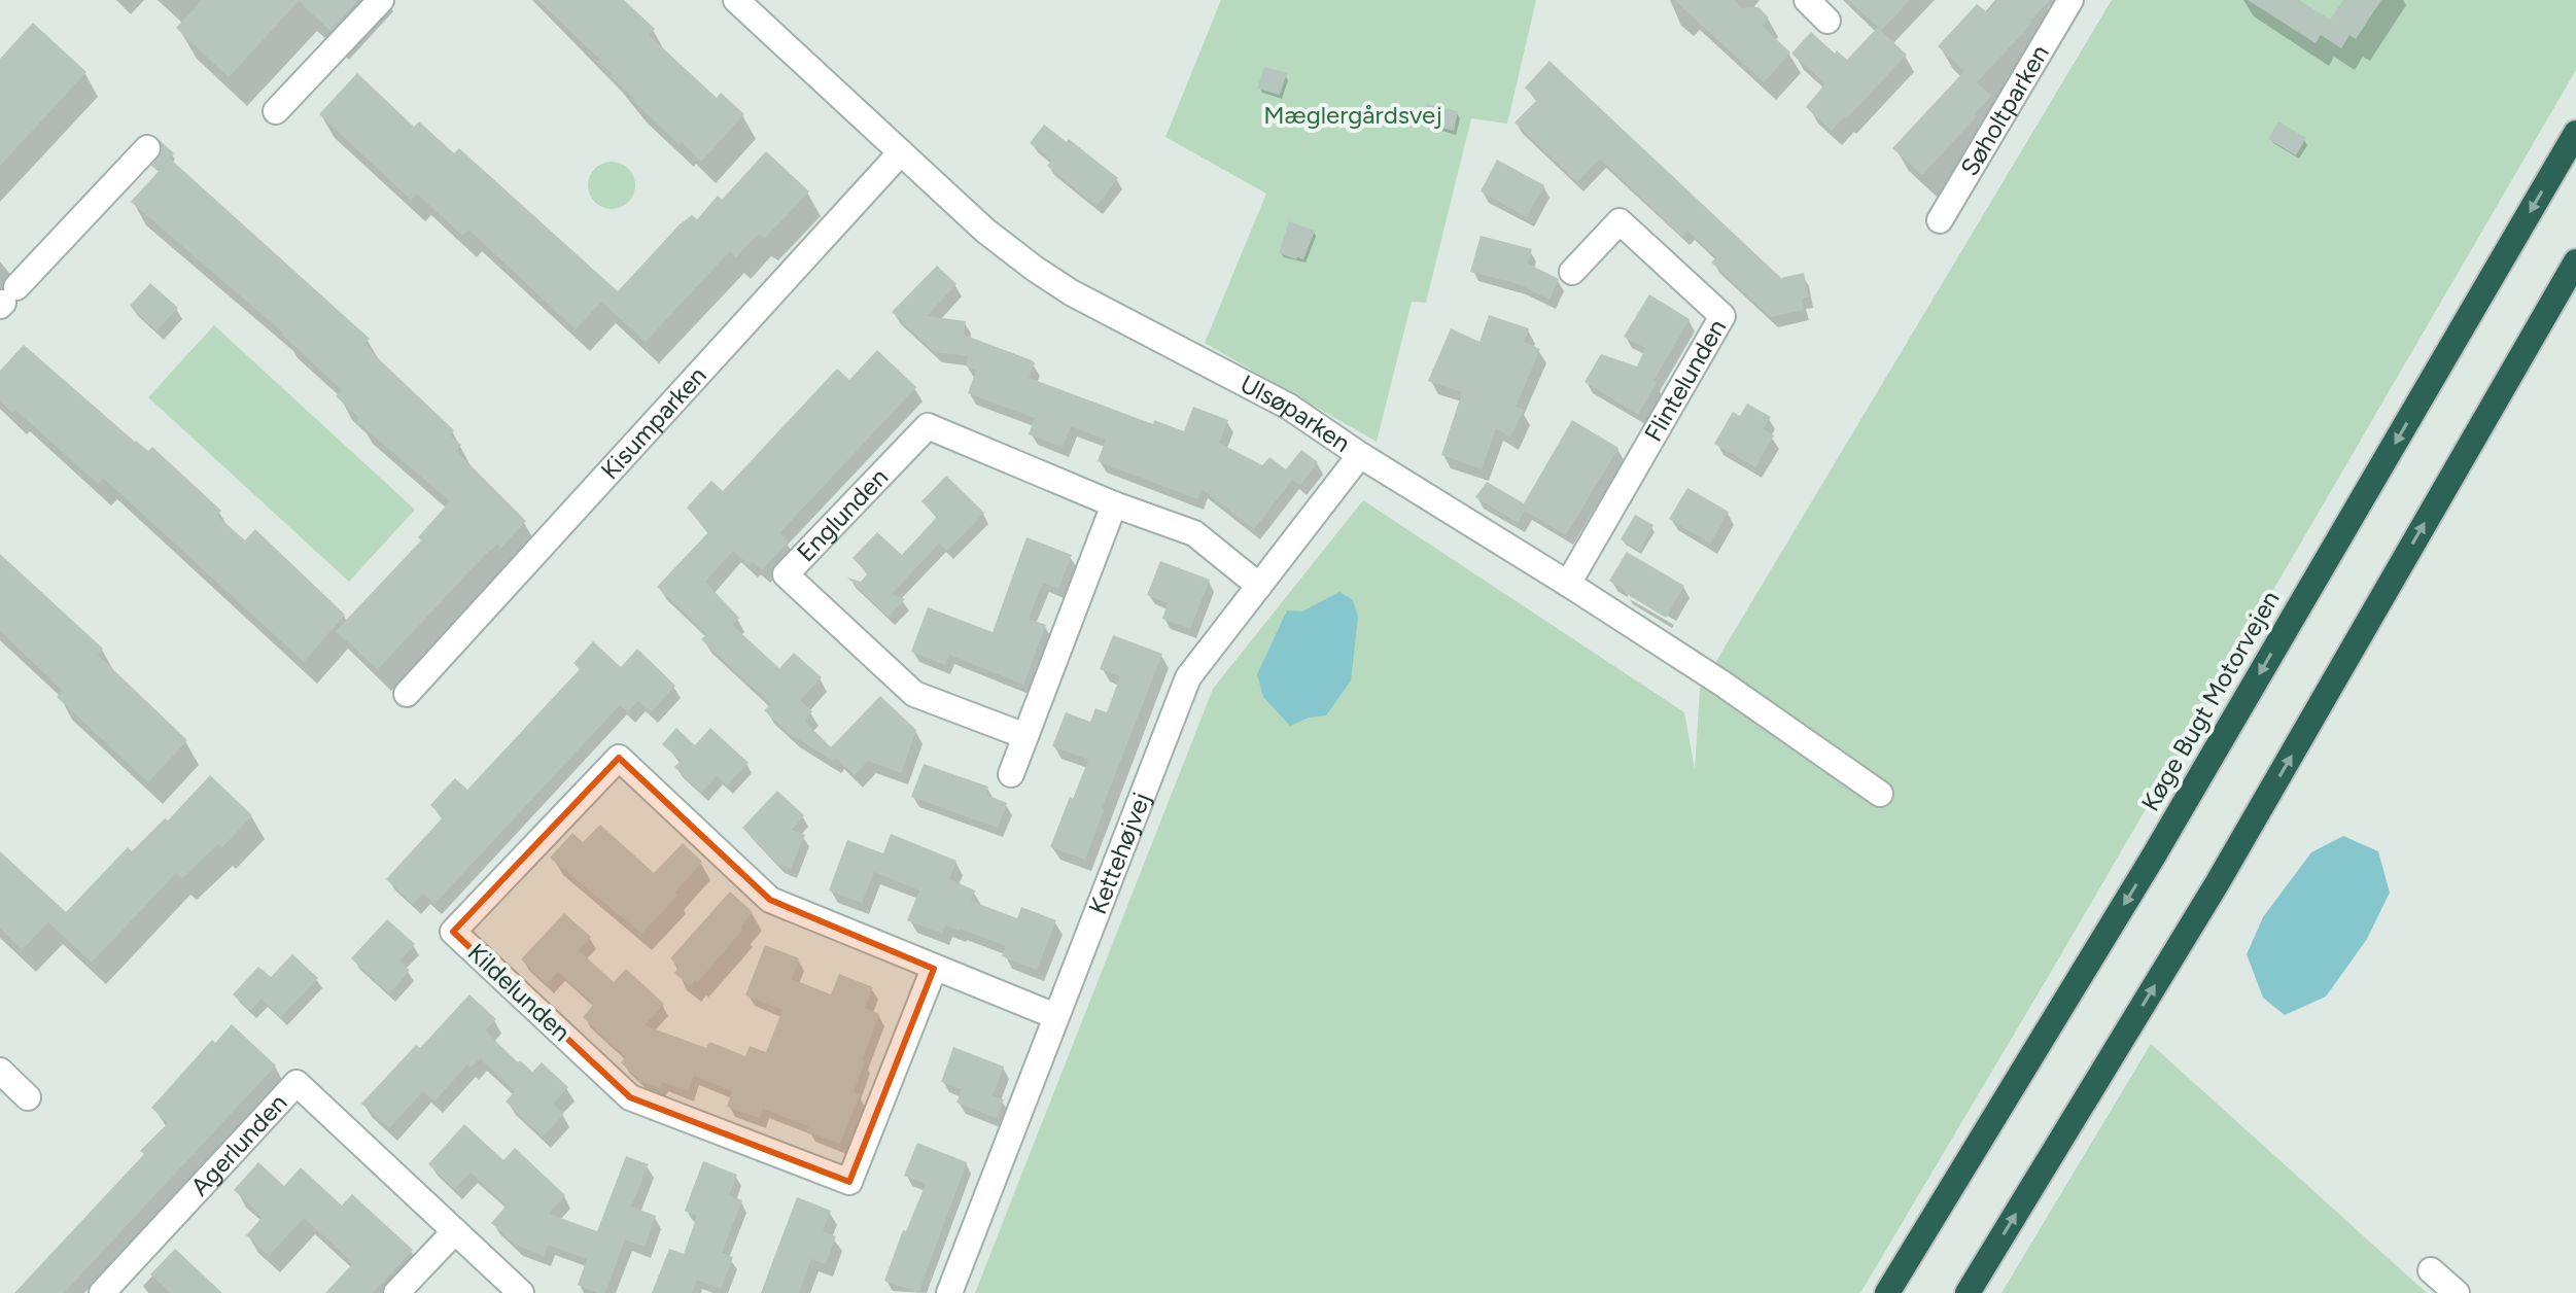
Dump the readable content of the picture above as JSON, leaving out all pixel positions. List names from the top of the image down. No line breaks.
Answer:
{"streets":{"highway":["Køge Bugt Motorvejen"],"street":["Søholtparken","Flintelunden","Ulsøparken","Kisumparken","Englunden","Kettehøjvej","Kildelunden","Agerlunden"]},"crossings":[["Flintelunden","Ulsøparken"],["Ulsøparken","Kisumparken"],["Ulsøparken","Kettehøjvej"],["Englunden","Kettehøjvej"],["Kettehøjvej","Kildelunden"]],"parks":["Mæglergårdsvej"]}
